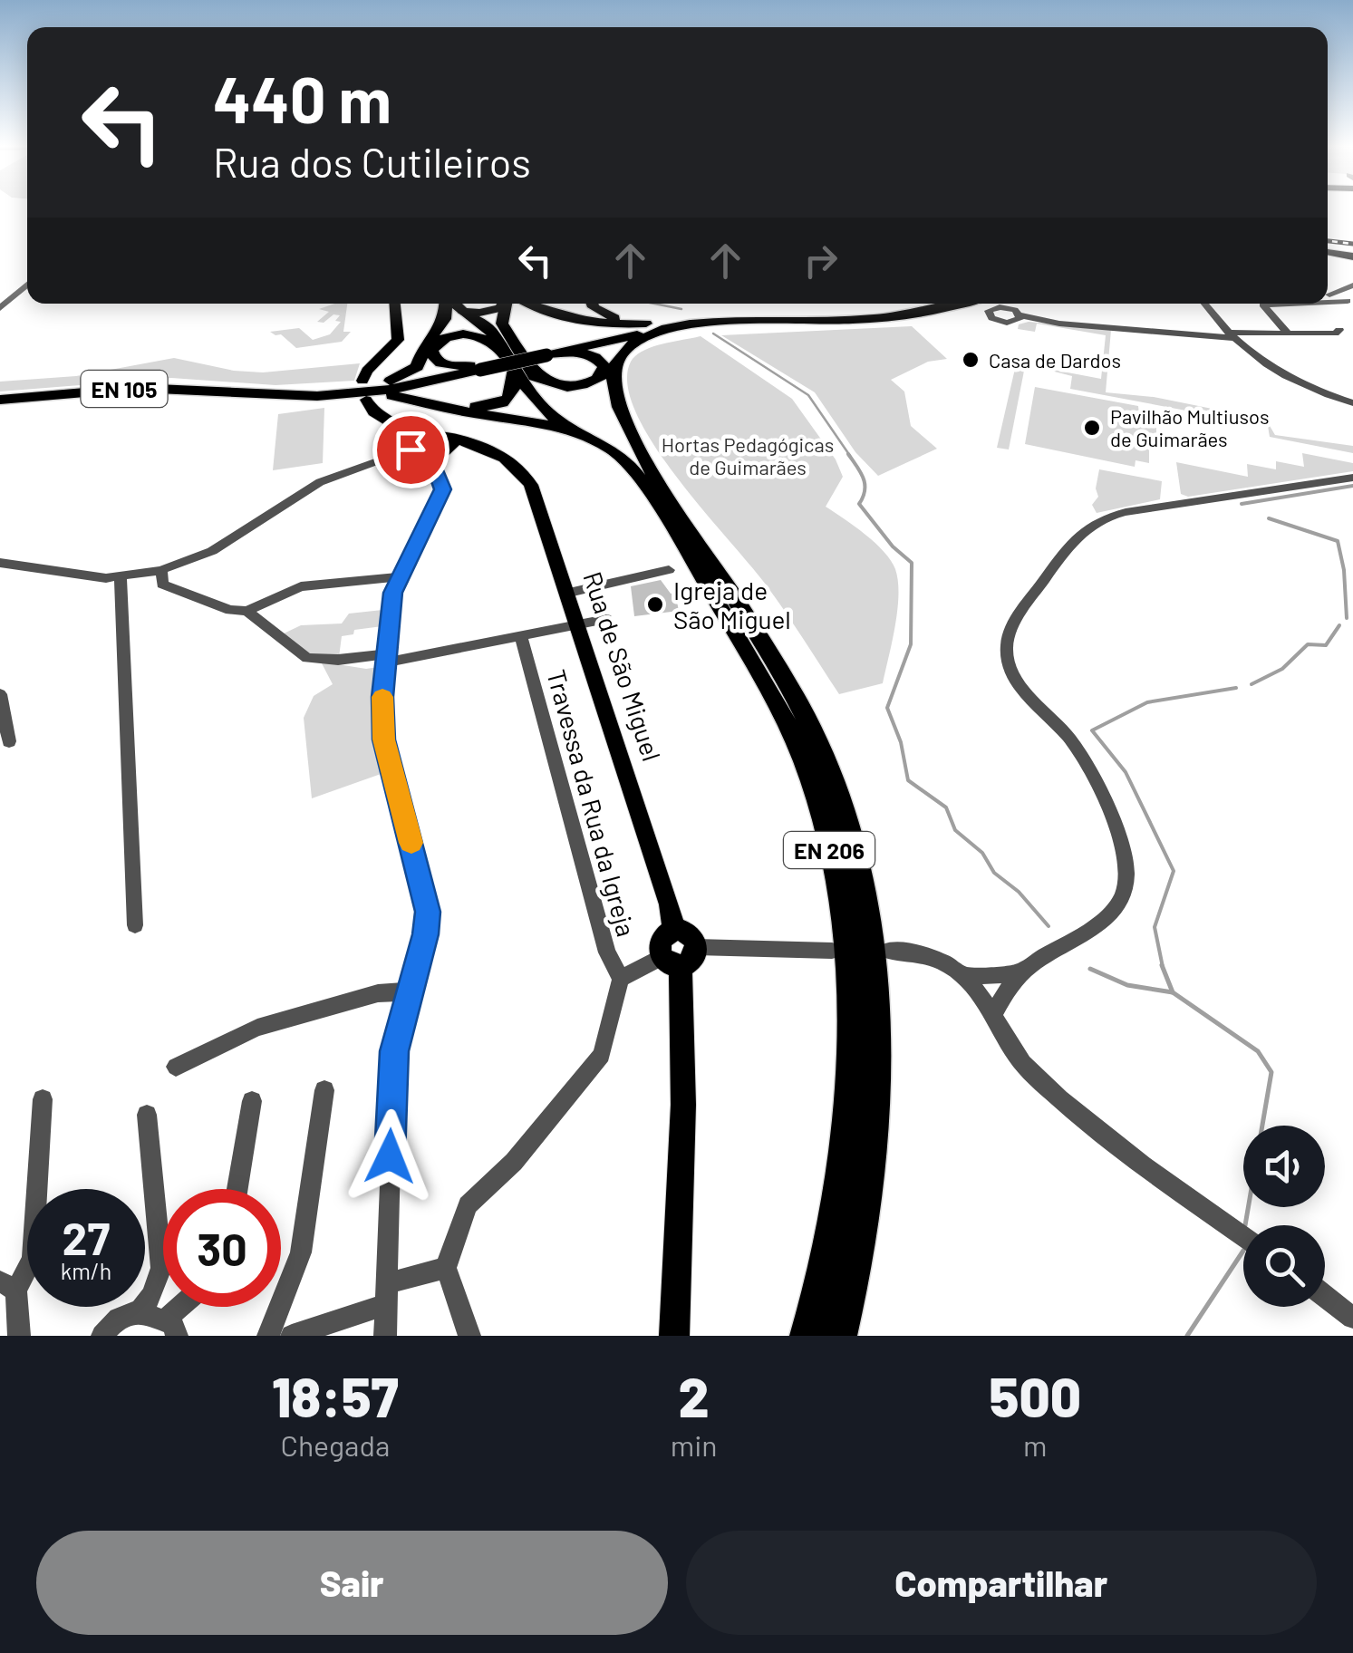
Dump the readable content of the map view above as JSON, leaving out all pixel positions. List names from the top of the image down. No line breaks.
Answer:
{"streets":{"highway":["EN 105","EN 206"],"main road":["Rua de São Miguel"],"street":["Travessa da Rua da Igreja"]},"parks":["Hortas Pedagógicas de Guimarães"],"places":["Casa de Dardos","Pavilhão Multiusos de Guimarães","Igreja de São Miguel"],"page":{"turn":["440 m","Rua dos Cutileiros"],"speed":"27 km/h","limit":"30","eta":["18:57","Chegada","2","min","500","m"],"buttons":["Sair","Compartilhar"]}}
